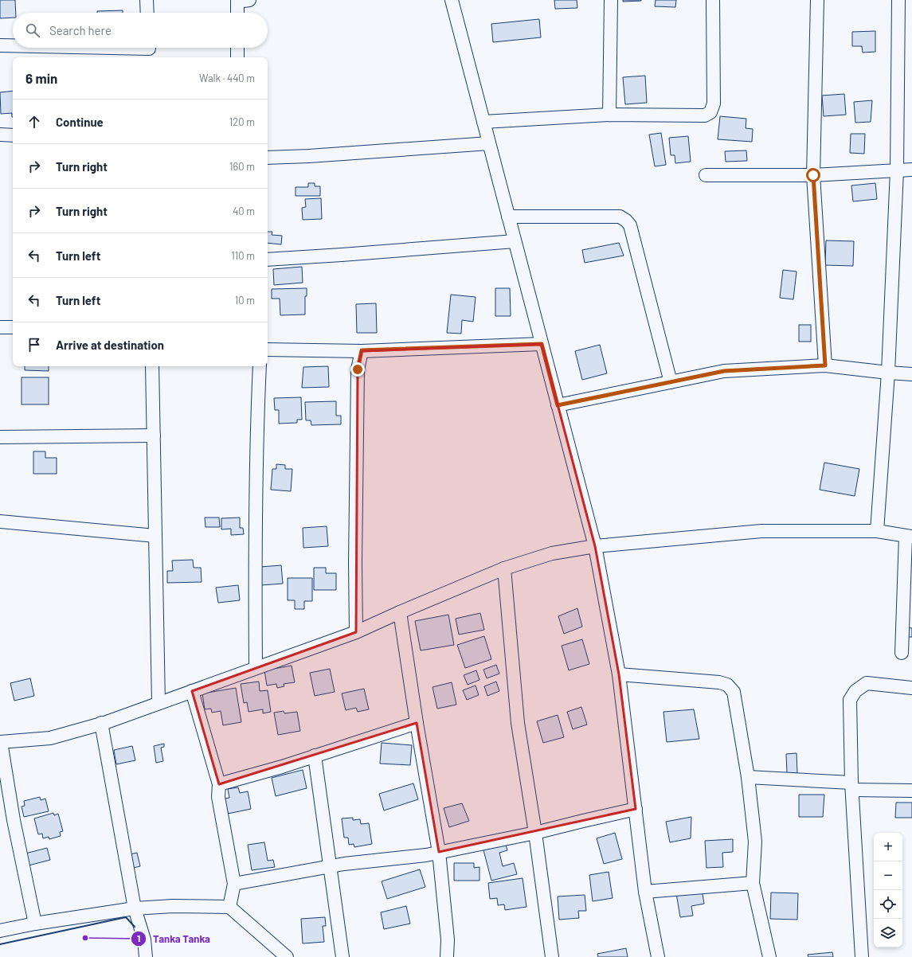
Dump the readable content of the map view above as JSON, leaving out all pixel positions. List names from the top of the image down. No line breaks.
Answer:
{"places":["Tanka Tanka"],"page":{"search":"Search here","heading":["6 min","Walk · 440 m"],"list":[["Continue","120 m"],["Turn right","160 m"],["Turn right","40 m"],["Turn left","110 m"],["Turn left","10 m"],"Arrive at destination"],"map_buttons":["+","−"]}}
